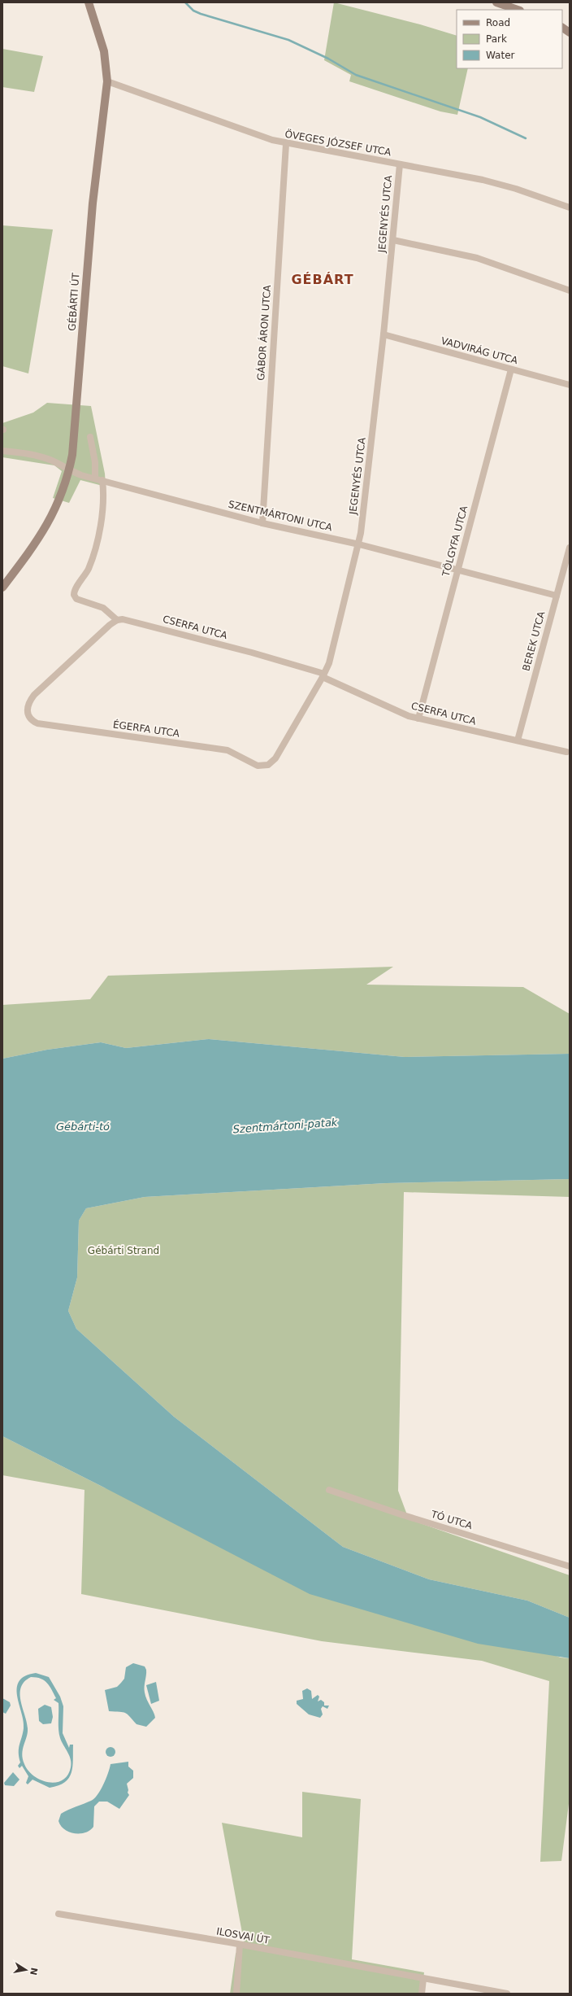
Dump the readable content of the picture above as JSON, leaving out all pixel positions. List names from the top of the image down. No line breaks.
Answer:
{"streets":{"main road":["GÉBÁRTI ÚT"],"street":["ÖVEGES JÓZSEF UTCA","JEGENYÉS UTCA","GÁBOR ÁRON UTCA","VADVIRÁG UTCA","SZENTMÁRTONI UTCA","TÖLGYFA UTCA","CSERFA UTCA","BEREK UTCA","ÉGERFA UTCA","TÓ UTCA","ILOSVAI ÚT"]},"crossings":[["ÖVEGES JÓZSEF UTCA","JEGENYÉS UTCA"],["ÖVEGES JÓZSEF UTCA","GÉBÁRTI ÚT"],["ÖVEGES JÓZSEF UTCA","GÁBOR ÁRON UTCA"],["JEGENYÉS UTCA","VADVIRÁG UTCA"],["JEGENYÉS UTCA","SZENTMÁRTONI UTCA"],["JEGENYÉS UTCA","CSERFA UTCA"],["JEGENYÉS UTCA","ÉGERFA UTCA"],["GÉBÁRTI ÚT","SZENTMÁRTONI UTCA"],["GÁBOR ÁRON UTCA","SZENTMÁRTONI UTCA"],["VADVIRÁG UTCA","TÖLGYFA UTCA"],["SZENTMÁRTONI UTCA","TÖLGYFA UTCA"],["SZENTMÁRTONI UTCA","BEREK UTCA"],["TÖLGYFA UTCA","CSERFA UTCA"],["CSERFA UTCA","BEREK UTCA"],["CSERFA UTCA","ÉGERFA UTCA"]],"districts":["GÉBÁRT"],"water":["Szentmártoni-patak","Gébárti-tó"],"parks":["Gébárti Strand"],"legend":["Road","Park","Water"],"north":"right"}
